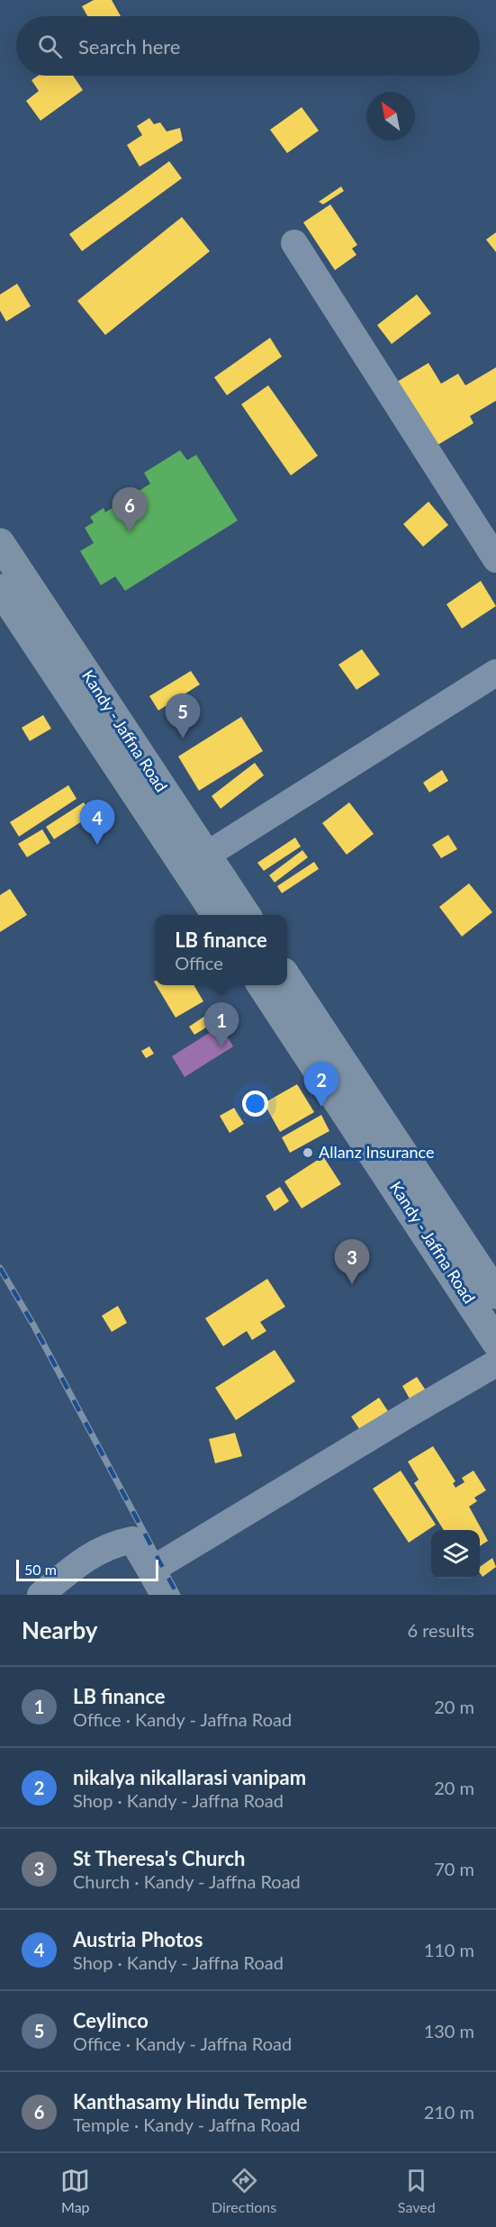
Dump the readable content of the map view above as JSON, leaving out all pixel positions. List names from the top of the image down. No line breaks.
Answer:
{"streets":{"highway":["Kandy - Jaffna Road"]},"places":["Allanz Insurance"],"scale_bar":"50 m","north":"top left","page":{"search":"Search here","pins":["6","5","4","1","2","3"],"popup":["LB finance","Office"],"scale":"50 m","heading":["Nearby","6 results"],"list":[{"mark":"1","name":"LB finance","note":"Office · Kandy - Jaffna Road","value":"20 m"},{"mark":"2","name":"nikalya nikallarasi vanipam","note":"Shop · Kandy - Jaffna Road","value":"20 m"},{"mark":"3","name":"St Theresa's Church","note":"Church · Kandy - Jaffna Road","value":"70 m"},{"mark":"4","name":"Austria Photos","note":"Shop · Kandy - Jaffna Road","value":"110 m"},{"mark":"5","name":"Ceylinco","note":"Office · Kandy - Jaffna Road","value":"130 m"},{"mark":"6","name":"Kanthasamy Hindu Temple","note":"Temple · Kandy - Jaffna Road","value":"210 m"}],"nav":["Map","Directions","Saved"]}}
